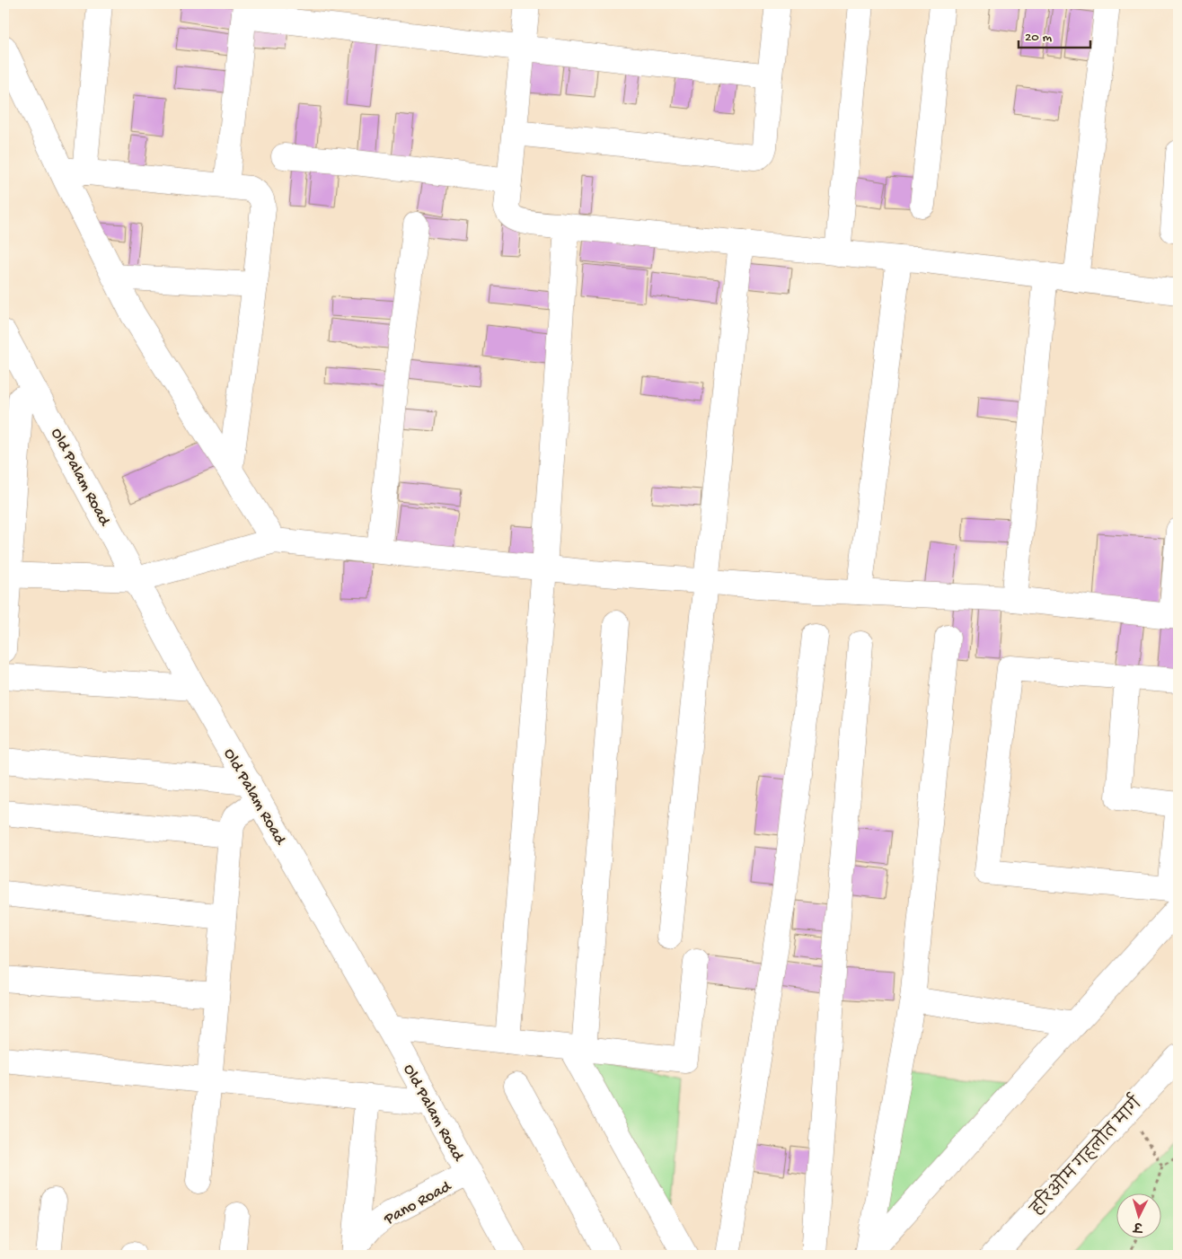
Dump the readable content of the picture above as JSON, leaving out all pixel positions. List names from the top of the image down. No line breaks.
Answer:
{"streets":{"street":["Old Palam Road","हरिओम गहलोत मार्ग","Pano Road"]},"crossings":[["Old Palam Road","Pano Road"]],"scale_bar":"20 m","north":"bottom"}
